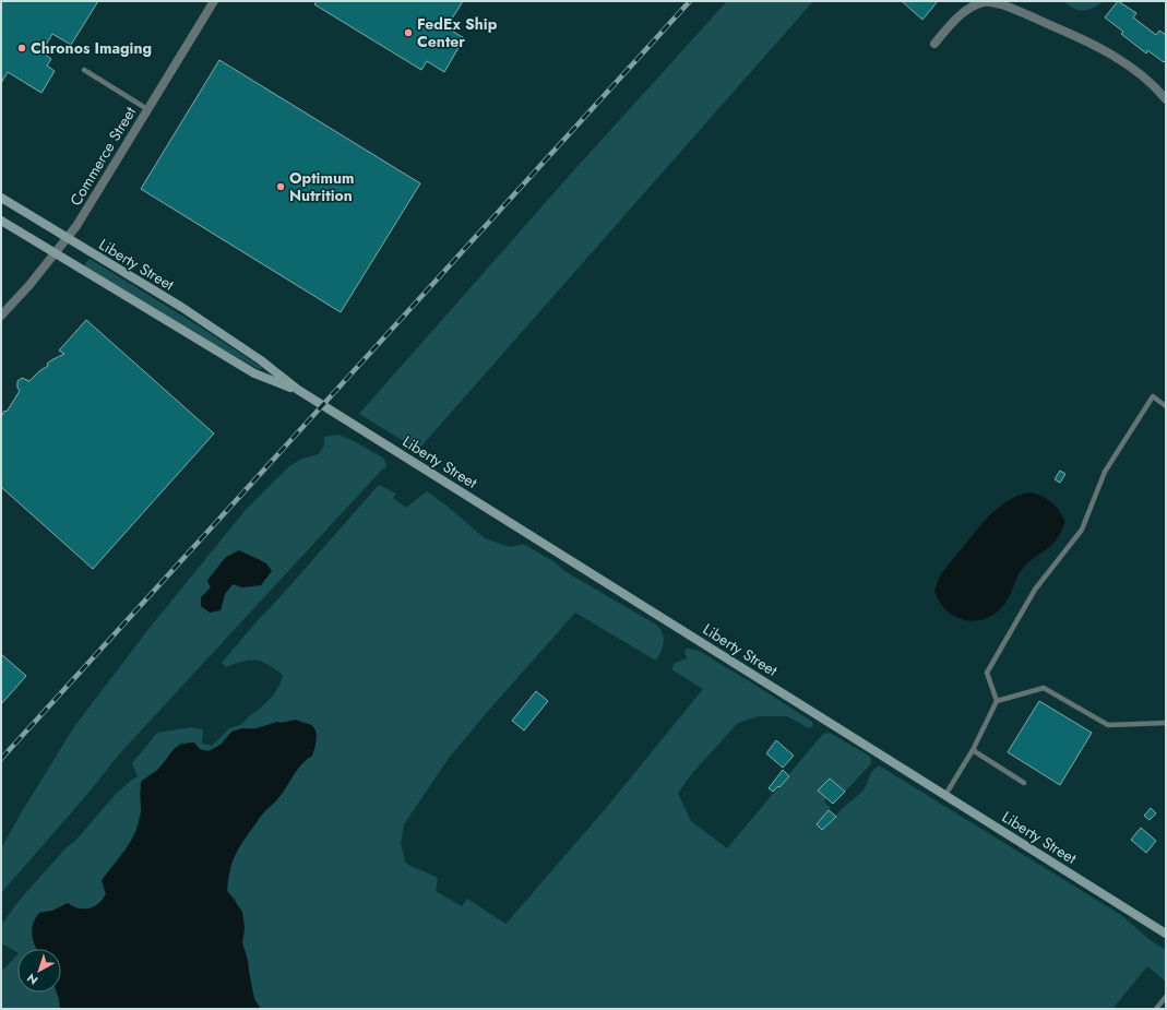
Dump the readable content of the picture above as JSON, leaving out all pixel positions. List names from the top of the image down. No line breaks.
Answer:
{"streets":{"street":["Commerce Street","Liberty Street"]},"crossings":[["Commerce Street","Liberty Street"]],"places":["FedEx Ship Center","Chronos Imaging","Optimum Nutrition"],"north":"bottom left"}
